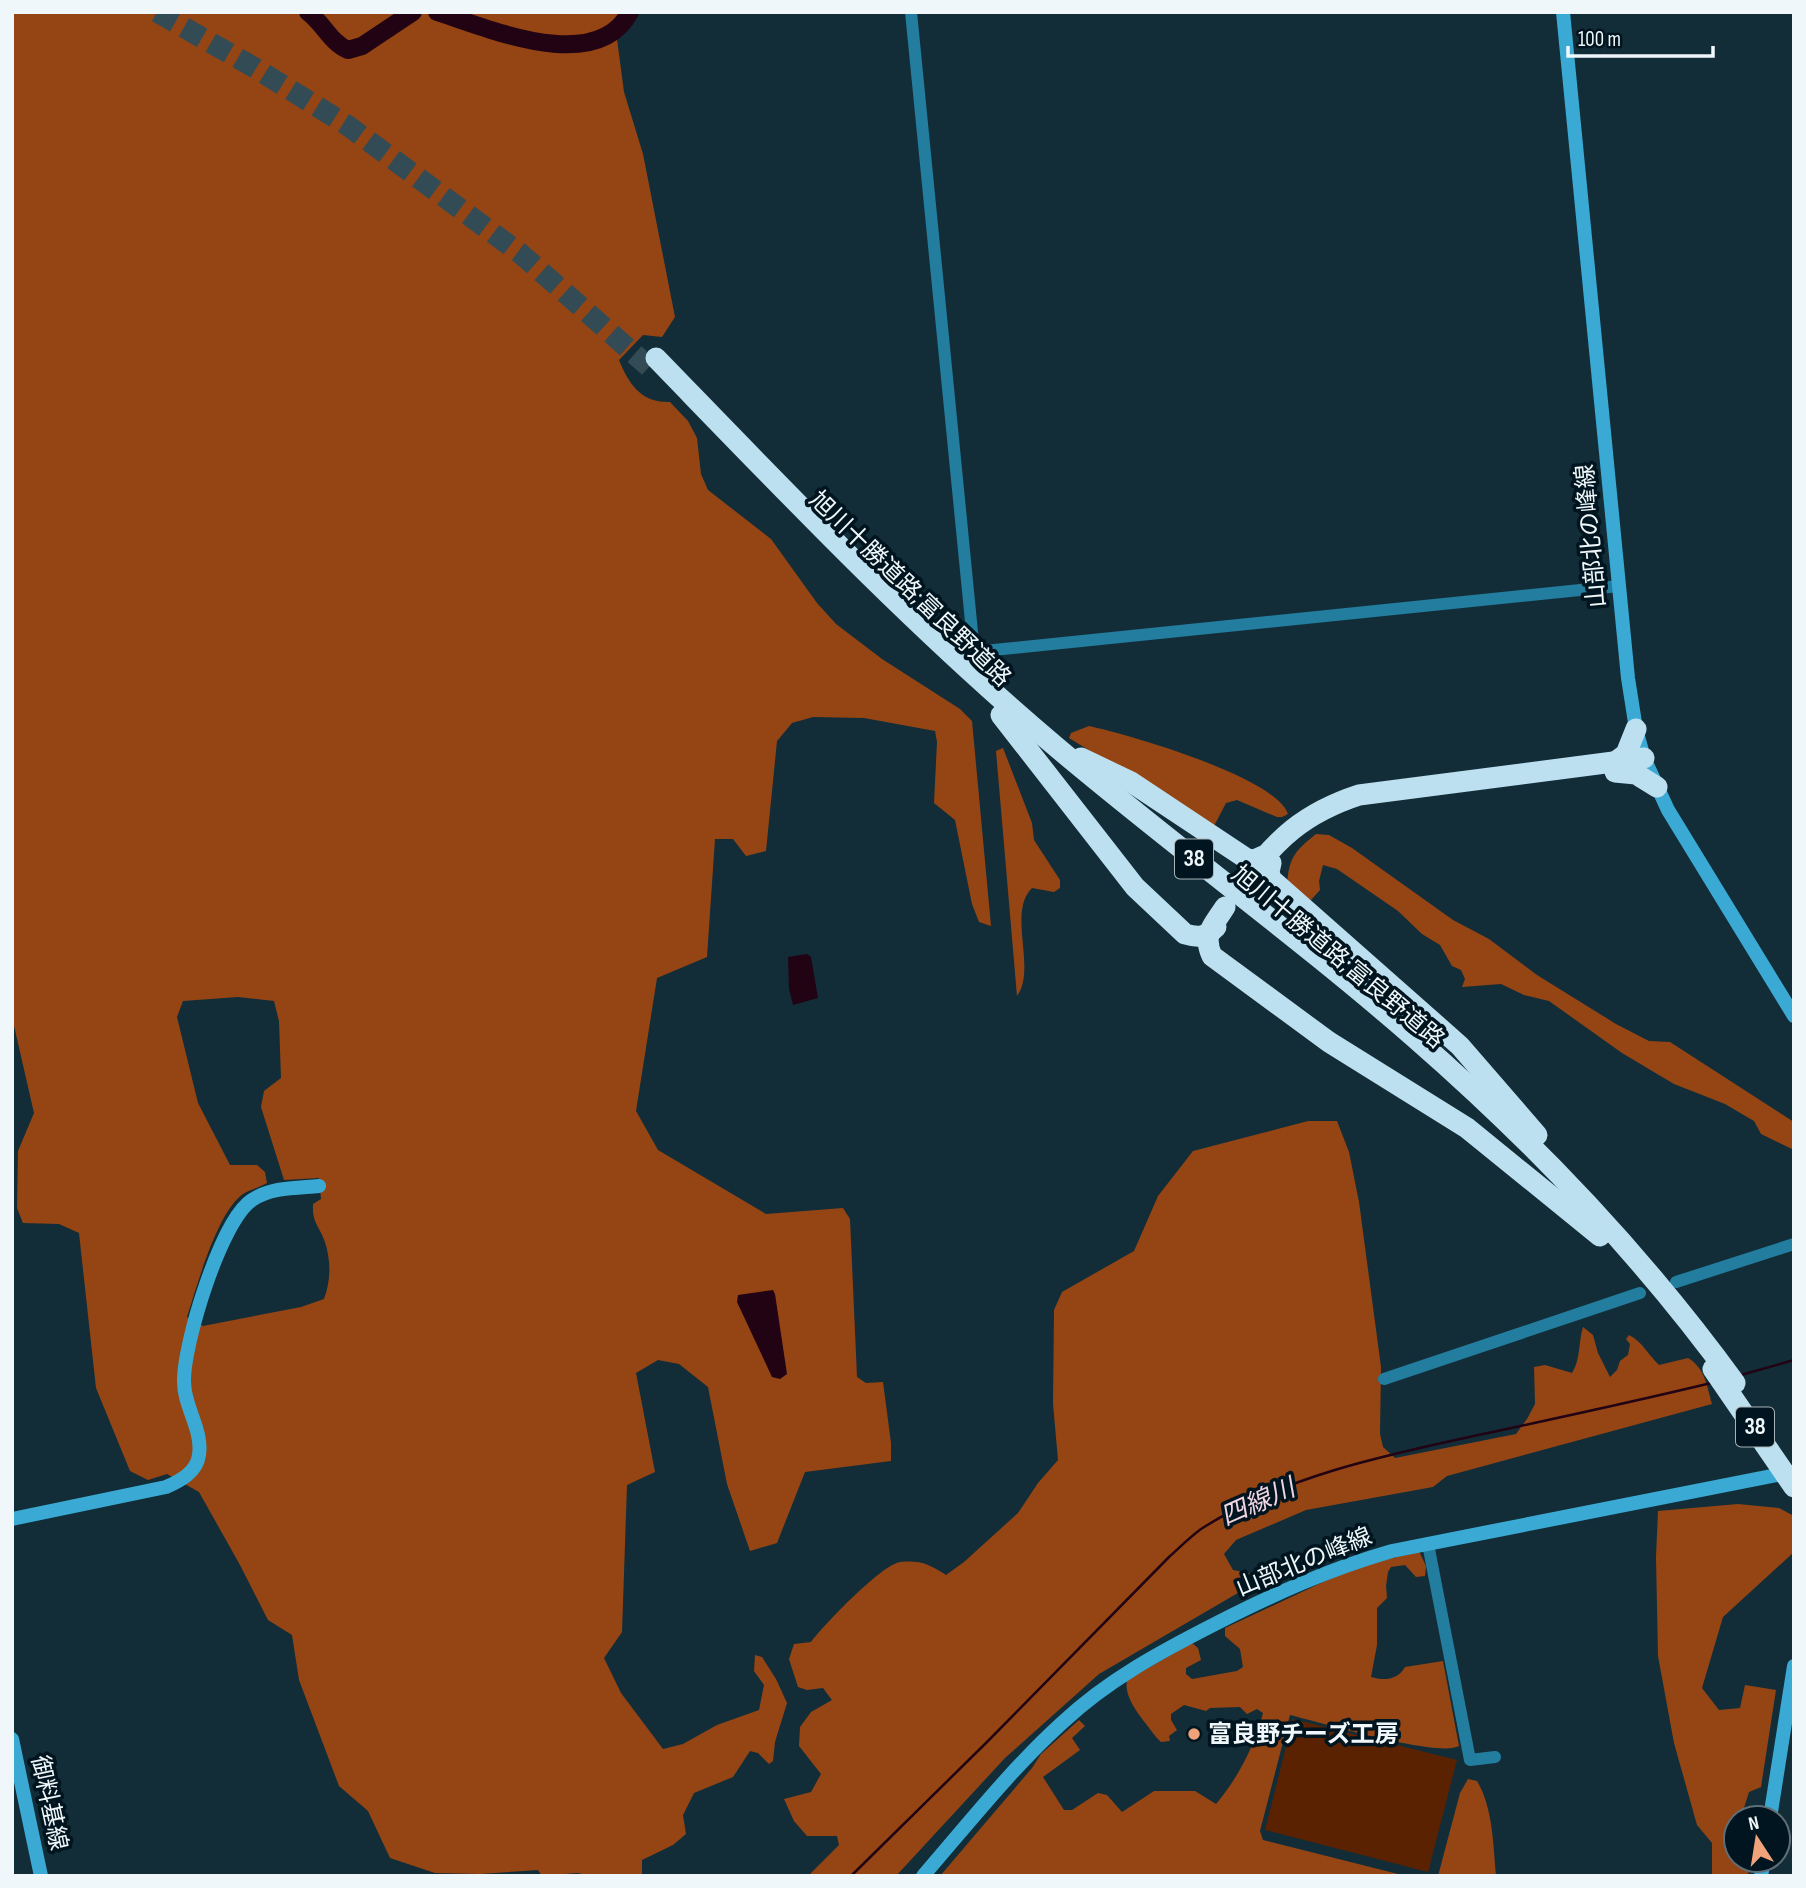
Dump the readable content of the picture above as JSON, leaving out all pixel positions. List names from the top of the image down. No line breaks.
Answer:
{"streets":{"highway":["旭川十勝道路;富良野道路","38"],"main road":["山部北の峰線","御料基線"]},"crossings":[["山部北の峰線","旭川十勝道路;富良野道路"],["旭川十勝道路;富良野道路","38"]],"water":["四線川"],"places":["富良野チーズ工房"],"scale_bar":"100 m","north":"top"}
